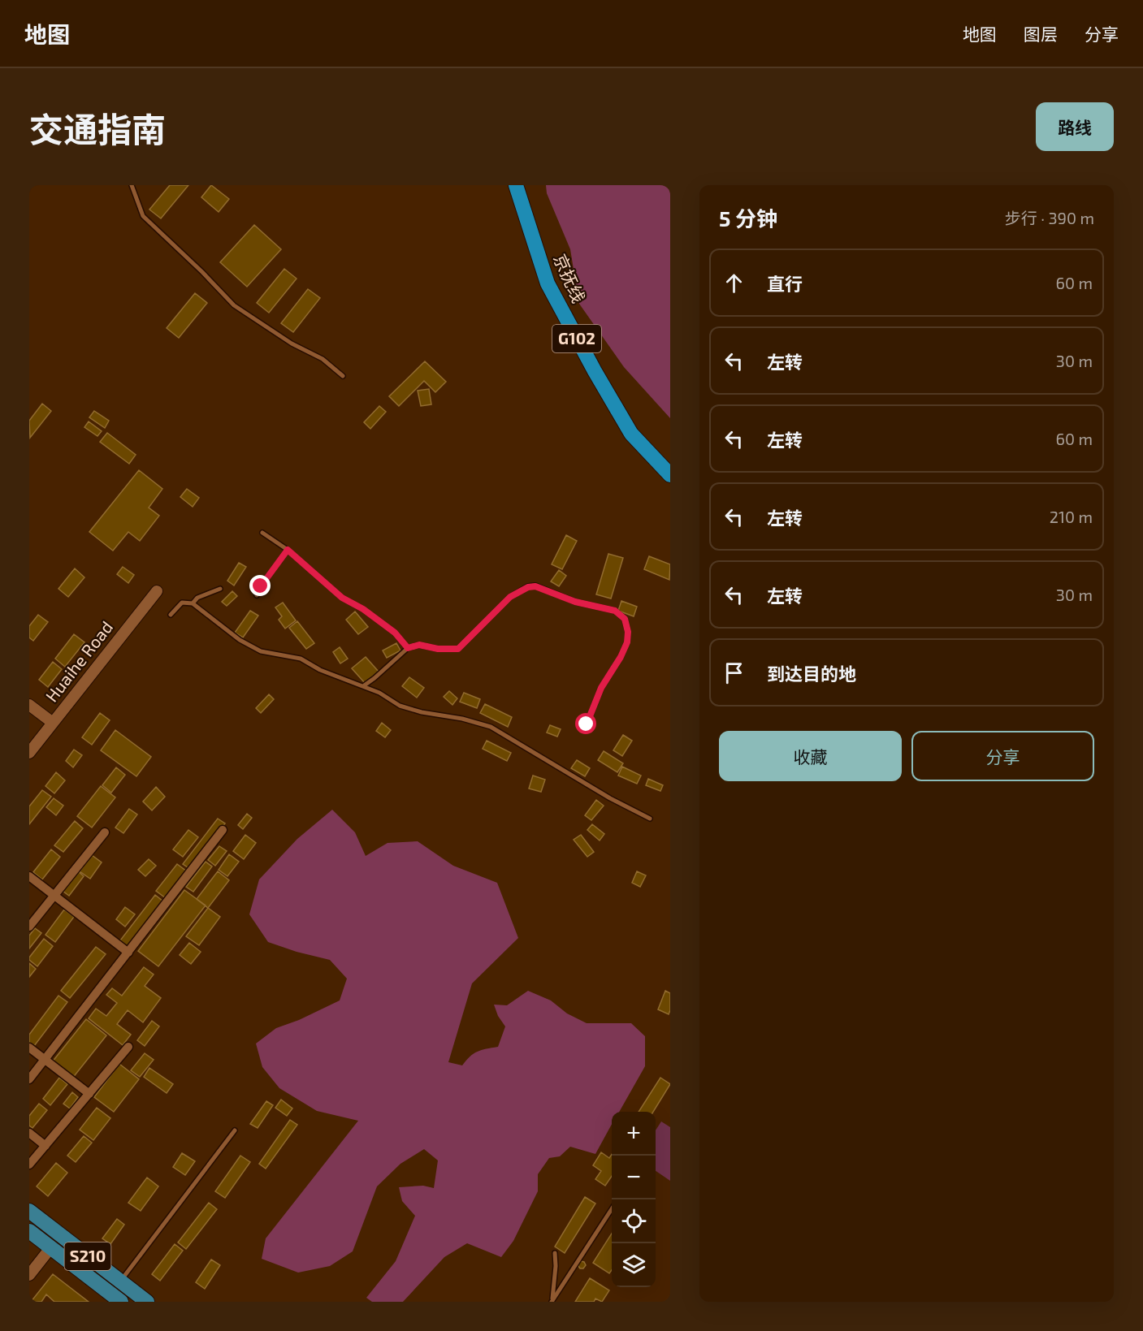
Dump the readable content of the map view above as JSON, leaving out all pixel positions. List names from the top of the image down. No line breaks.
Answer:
{"streets":{"highway":["京抚线","G102"],"main road":["S210"],"street":["Huaihe Road"]},"page":{"header":"地图","nav":["地图","图层","分享"],"title":"交通指南","buttons":["路线",["收藏","分享"]],"heading":["5 分钟","步行 · 390 m"],"list":[["直行","60 m"],["左转","30 m"],["左转","60 m"],["左转","210 m"],["左转","30 m"],"到达目的地"],"map_buttons":["+","−"]}}
